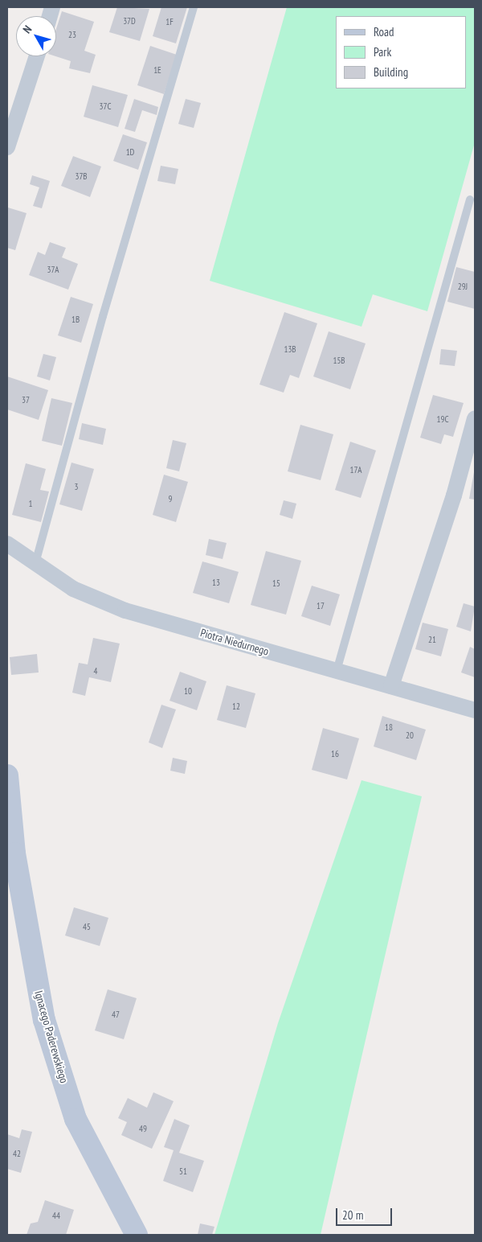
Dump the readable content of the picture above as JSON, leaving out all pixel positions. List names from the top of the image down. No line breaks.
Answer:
{"streets":{"street":["Piotra Niedurnego","Ignacego Paderewskiego"]},"house_numbers":["37D","1F","23","1E","37C","1D","37B","37A","29J","1B","13B","15B","37","19C","17A","3","9","1","13","15","17","21","4","10","12","18","20","16","45","47","49","42","51","44"],"legend":["Road","Park","Building"],"scale_bar":"20 m","north":"top left"}
